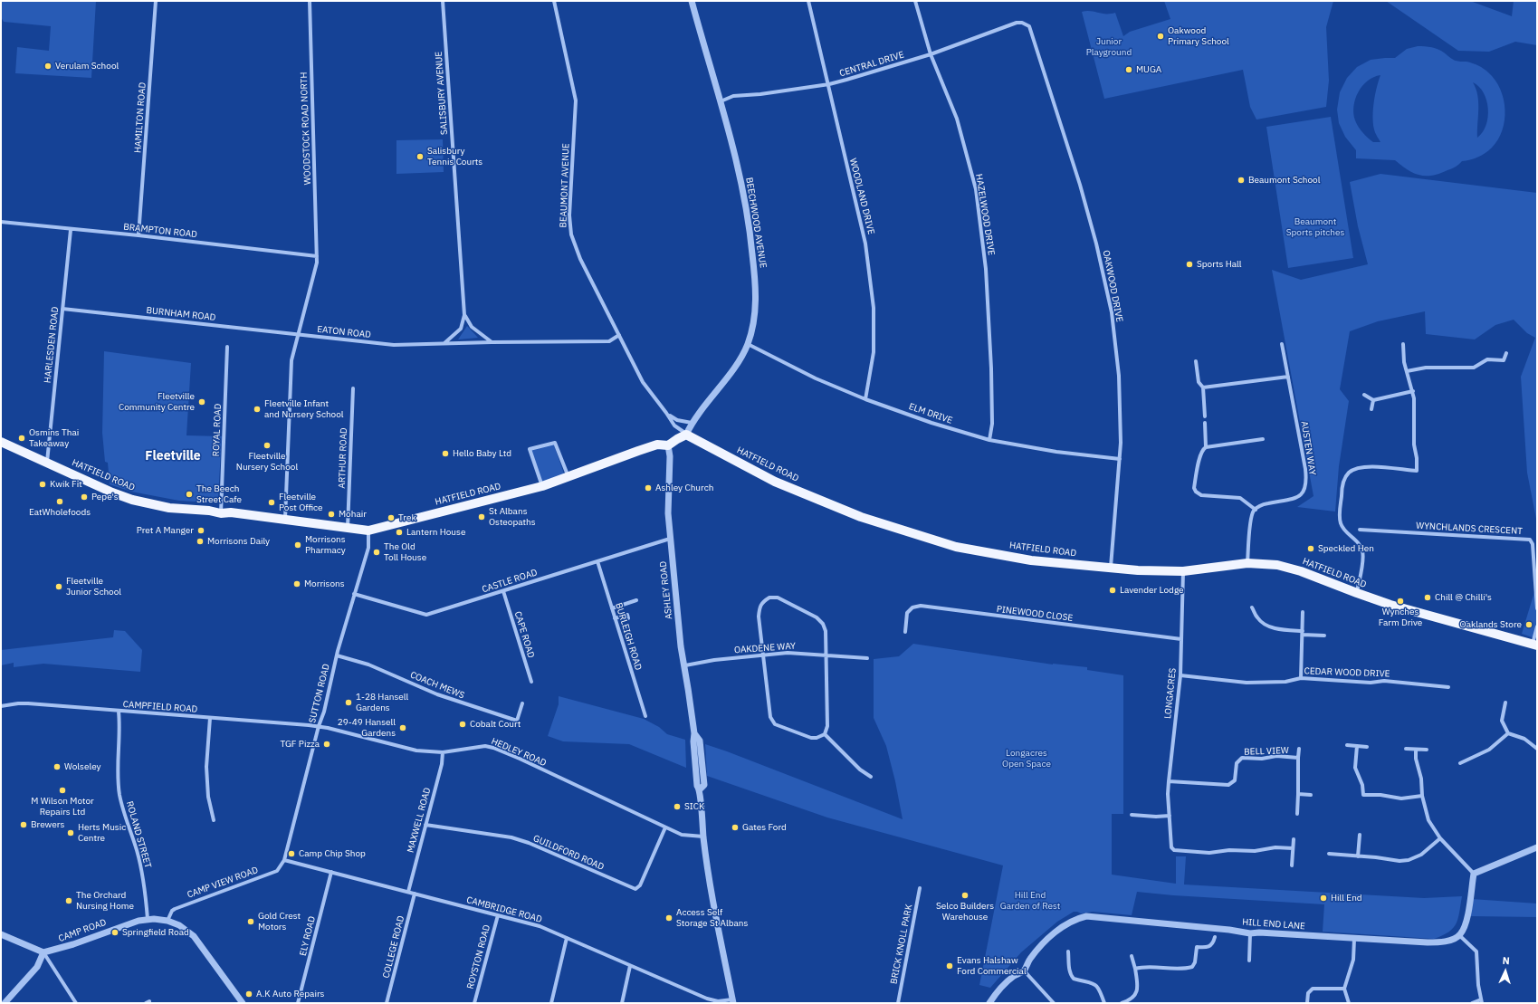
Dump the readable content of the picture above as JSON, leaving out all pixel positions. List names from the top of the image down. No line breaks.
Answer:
{"streets":{"main road":["HATFIELD ROAD"],"street":["CENTRAL DRIVE","SALISBURY AVENUE","HAMILTON ROAD","WOODSTOCK ROAD NORTH","BEAUMONT AVENUE","WOODLAND DRIVE","HAZELWOOD DRIVE","BEECHWOOD AVENUE","BRAMPTON ROAD","OAKWOOD DRIVE","BURNHAM ROAD","EATON ROAD","HARLESDEN ROAD","ELM DRIVE","ROYAL ROAD","AUSTEN WAY","ARTHUR ROAD","WYNCHLANDS CRESCENT","CASTLE ROAD","ASHLEY ROAD","PINEWOOD CLOSE","CAPE ROAD","BURLEIGH ROAD","OAKDENE WAY","CEDAR WOOD DRIVE","COACH MEWS","SUTTON ROAD","LONGACRES","CAMPFIELD ROAD","BELL VIEW","HEDLEY ROAD","MAXWELL ROAD","ROLAND STREET","GUILDFORD ROAD","CAMP VIEW ROAD","CAMBRIDGE ROAD","HILL END LANE","CAMP ROAD","ELY ROAD","BRICK KNOLL PARK","COLLEGE ROAD","ROYSTON ROAD"]},"crossings":[["CENTRAL DRIVE","WOODLAND DRIVE"],["CENTRAL DRIVE","HAZELWOOD DRIVE"],["CENTRAL DRIVE","BEECHWOOD AVENUE"],["CENTRAL DRIVE","OAKWOOD DRIVE"],["SALISBURY AVENUE","EATON ROAD"],["HAMILTON ROAD","BRAMPTON ROAD"],["WOODSTOCK ROAD NORTH","BRAMPTON ROAD"],["WOODSTOCK ROAD NORTH","BURNHAM ROAD"],["WOODSTOCK ROAD NORTH","EATON ROAD"],["WOODSTOCK ROAD NORTH","HATFIELD ROAD"],["BEAUMONT AVENUE","BEECHWOOD AVENUE"],["BEAUMONT AVENUE","HATFIELD ROAD"],["WOODLAND DRIVE","ELM DRIVE"],["HAZELWOOD DRIVE","ELM DRIVE"],["BEECHWOOD AVENUE","ELM DRIVE"],["BEECHWOOD AVENUE","HATFIELD ROAD"],["BRAMPTON ROAD","HARLESDEN ROAD"],["OAKWOOD DRIVE","ELM DRIVE"],["OAKWOOD DRIVE","HATFIELD ROAD"],["BURNHAM ROAD","EATON ROAD"],["BURNHAM ROAD","HARLESDEN ROAD"],["HARLESDEN ROAD","HATFIELD ROAD"],["ROYAL ROAD","HATFIELD ROAD"],["ARTHUR ROAD","HATFIELD ROAD"],["HATFIELD ROAD","ASHLEY ROAD"],["HATFIELD ROAD","SUTTON ROAD"],["HATFIELD ROAD","LONGACRES"],["CASTLE ROAD","ASHLEY ROAD"],["CASTLE ROAD","CAPE ROAD"],["CASTLE ROAD","BURLEIGH ROAD"],["CASTLE ROAD","SUTTON ROAD"],["ASHLEY ROAD","OAKDENE WAY"],["ASHLEY ROAD","HEDLEY ROAD"],["ASHLEY ROAD","CAMBRIDGE ROAD"],["PINEWOOD CLOSE","LONGACRES"],["CEDAR WOOD DRIVE","LONGACRES"],["COACH MEWS","SUTTON ROAD"],["SUTTON ROAD","CAMPFIELD ROAD"],["SUTTON ROAD","HEDLEY ROAD"],["SUTTON ROAD","CAMP VIEW ROAD"],["SUTTON ROAD","CAMBRIDGE ROAD"],["LONGACRES","BELL VIEW"],["CAMPFIELD ROAD","HEDLEY ROAD"],["CAMPFIELD ROAD","ROLAND STREET"],["HEDLEY ROAD","MAXWELL ROAD"],["HEDLEY ROAD","GUILDFORD ROAD"],["MAXWELL ROAD","GUILDFORD ROAD"],["MAXWELL ROAD","CAMBRIDGE ROAD"],["ROLAND STREET","CAMP ROAD"],["CAMP VIEW ROAD","CAMBRIDGE ROAD"],["CAMP VIEW ROAD","CAMP ROAD"],["CAMBRIDGE ROAD","ELY ROAD"],["CAMBRIDGE ROAD","COLLEGE ROAD"],["CAMBRIDGE ROAD","ROYSTON ROAD"]],"districts":["Fleetville"],"parks":["Junior Playground","Beaumont Sports pitches","Longacres Open Space","Hill End Garden of Rest"],"places":["Oakwood Primary School","Verulam School","MUGA","Salisbury Tennis Courts","Beaumont School","Sports Hall","Fleetville Community Centre","Fleetville Infant and Nursery School","Osmins Thai Takeaway","Fleetville Nursery School","Hello Baby Ltd","Kwik Fit","Ashley Church","The Beech Street Cafe","Pepe's","EatWholefoods","Fleetville Post Office","Mohair","St Albans Osteopaths","Trek","Pret A Manger","Lantern House","Morrisons Daily","Morrisons Pharmacy","Speckled Hen","The Old Toll House","Morrisons","Fleetville Junior School","Lavender Lodge","Chill @ Chilli's","Wynches Farm Drive","Oaklands Store","1-28 Hansell Gardens","Cobalt Court","29-49 Hansell Gardens","TGF Pizza","Wolseley","M Wilson Motor Repairs Ltd","SICK","Brewers","Gates Ford","Herts Music Centre","Camp Chip Shop","Selco Builders Warehouse","Hill End","The Orchard Nursing Home","Access Self Storage St Albans","Gold Crest Motors","Springfield Road","Evans Halshaw Ford Commercial","A.K Auto Repairs"],"north":"top"}
